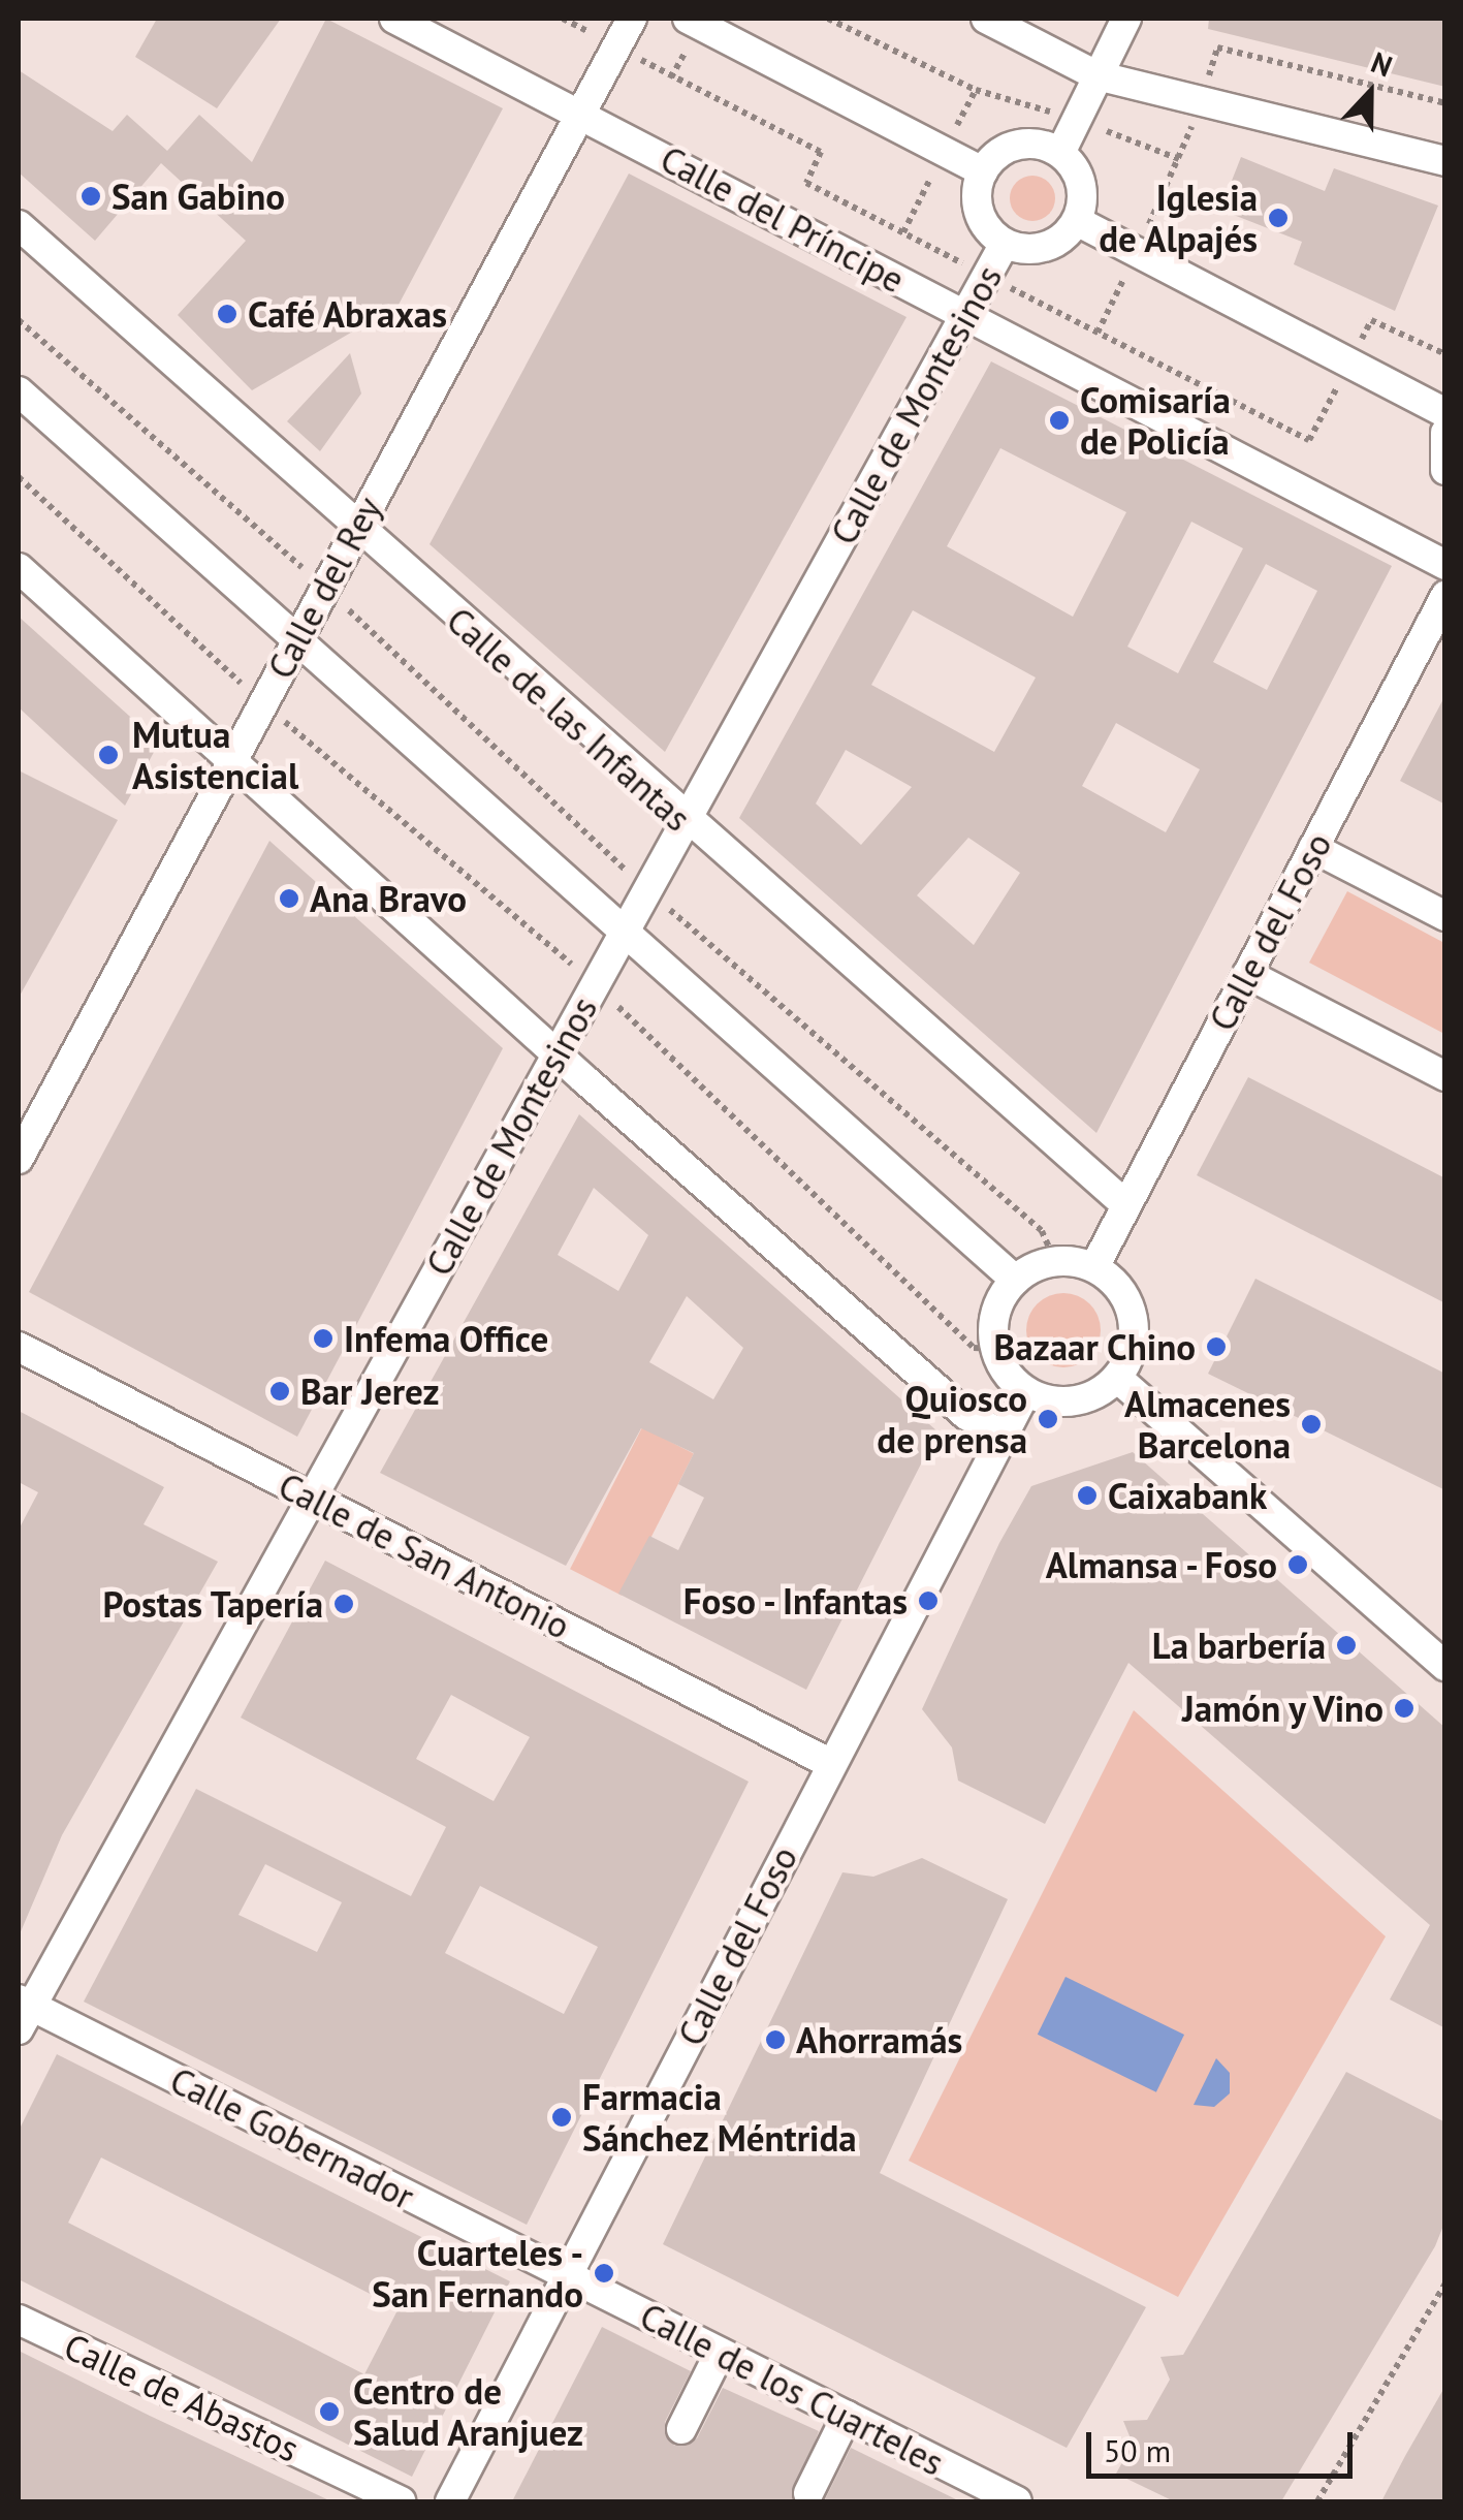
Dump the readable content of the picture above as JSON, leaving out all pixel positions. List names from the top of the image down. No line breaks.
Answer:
{"streets":{"street":["Calle del Príncipe","Calle de Montesinos","Calle del Rey","Calle de las Infantas","Calle del Foso","Calle de San Antonio","Calle Gobernador","Calle de los Cuarteles","Calle de Abastos"]},"crossings":[["Calle del Príncipe","Calle de Montesinos"],["Calle del Príncipe","Calle del Rey"],["Calle de Montesinos","Calle de las Infantas"],["Calle de Montesinos","Calle de San Antonio"],["Calle de Montesinos","Calle Gobernador"],["Calle del Rey","Calle de las Infantas"],["Calle de las Infantas","Calle del Foso"],["Calle del Foso","Calle de San Antonio"],["Calle del Foso","Calle Gobernador"],["Calle del Foso","Calle de los Cuarteles"],["Calle Gobernador","Calle de los Cuarteles"]],"places":["San Gabino","Iglesia de Alpajés","Café Abraxas","Comisaría de Policía","Mutua Asistencial","Ana Bravo","Infema Office","Bazaar Chino","Bar Jerez","Quiosco de prensa","Almacenes Barcelona","Caixabank","Almansa - Foso","Foso - Infantas","Postas Tapería","La barbería","Jamón y Vino","Ahorramás","Farmacia Sánchez Méntrida","Cuarteles - San Fernando","Centro de Salud Aranjuez"],"scale_bar":"50 m","north":"top"}
